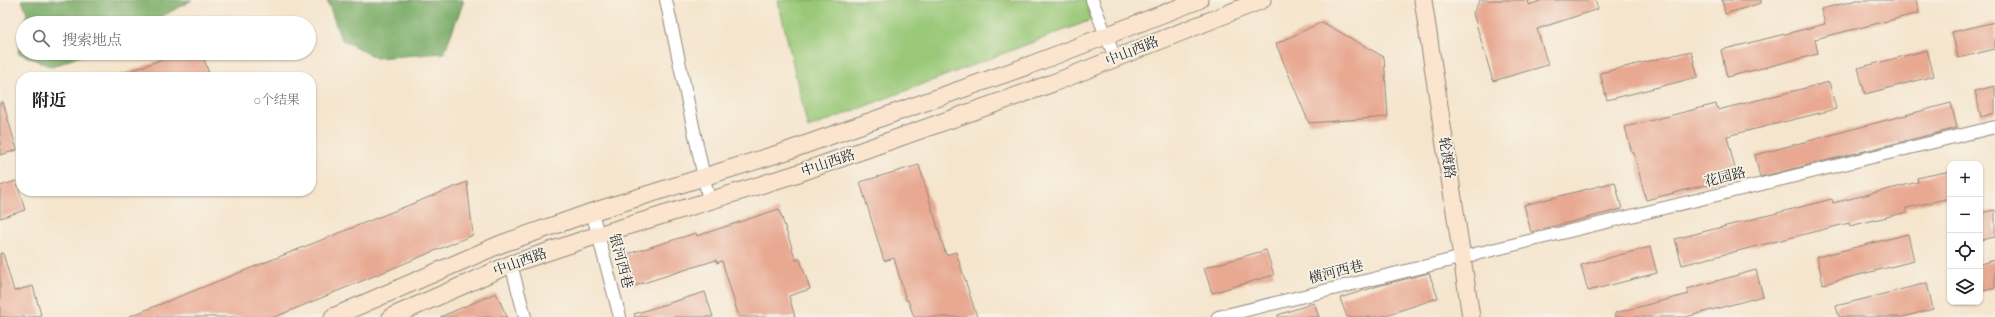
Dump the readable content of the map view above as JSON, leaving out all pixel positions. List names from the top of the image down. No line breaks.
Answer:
{"streets":{"main road":["中山西路","轮渡路"],"street":["花园路","银河西巷","横河西巷"]},"crossings":[["中山西路","银河西巷"],["轮渡路","花园路"],["轮渡路","横河西巷"],["花园路","横河西巷"]],"page":{"search":"搜索地点","heading":["附近","0个结果"],"map_buttons":["+","−"]}}
